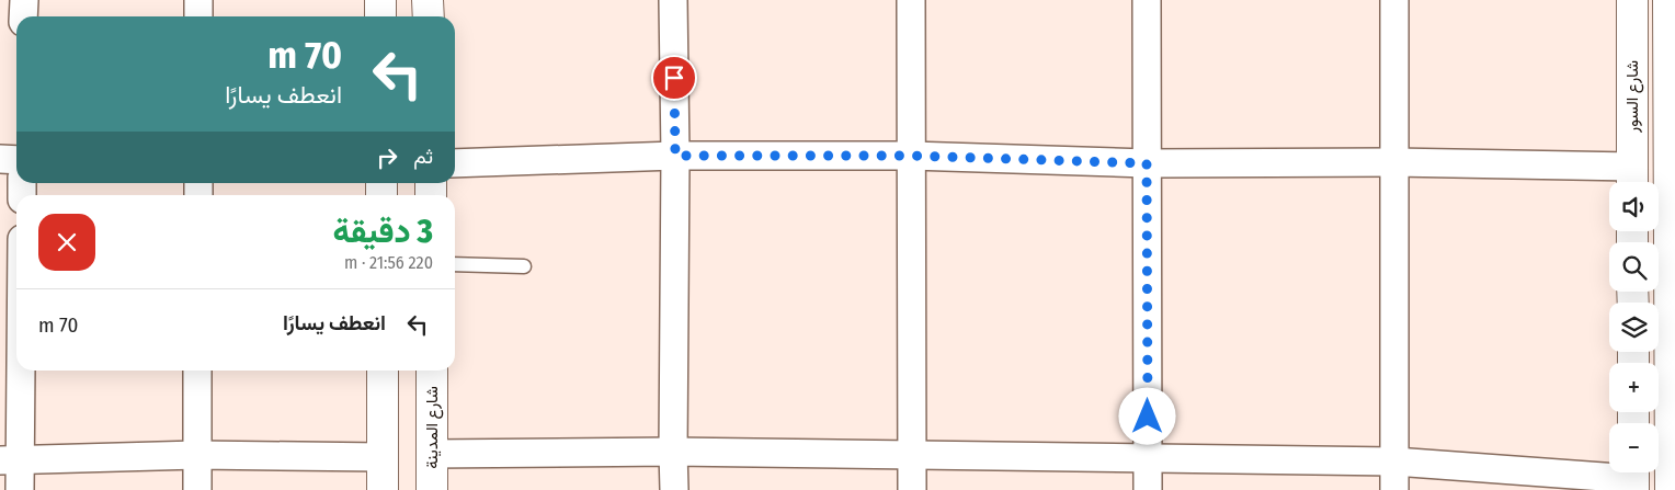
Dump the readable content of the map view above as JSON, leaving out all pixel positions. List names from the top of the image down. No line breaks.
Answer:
{"streets":{"main road":["شارع السور","شارع المدينة"]},"page":{"turn":["70 m","انعطف يسارًا"],"then":"ثم","map_buttons":["+","−"],"heading":["3 دقيقة","220 m · 21:56"],"list":[{"name":"انعطف يسارًا","value":"70 m"}]}}
